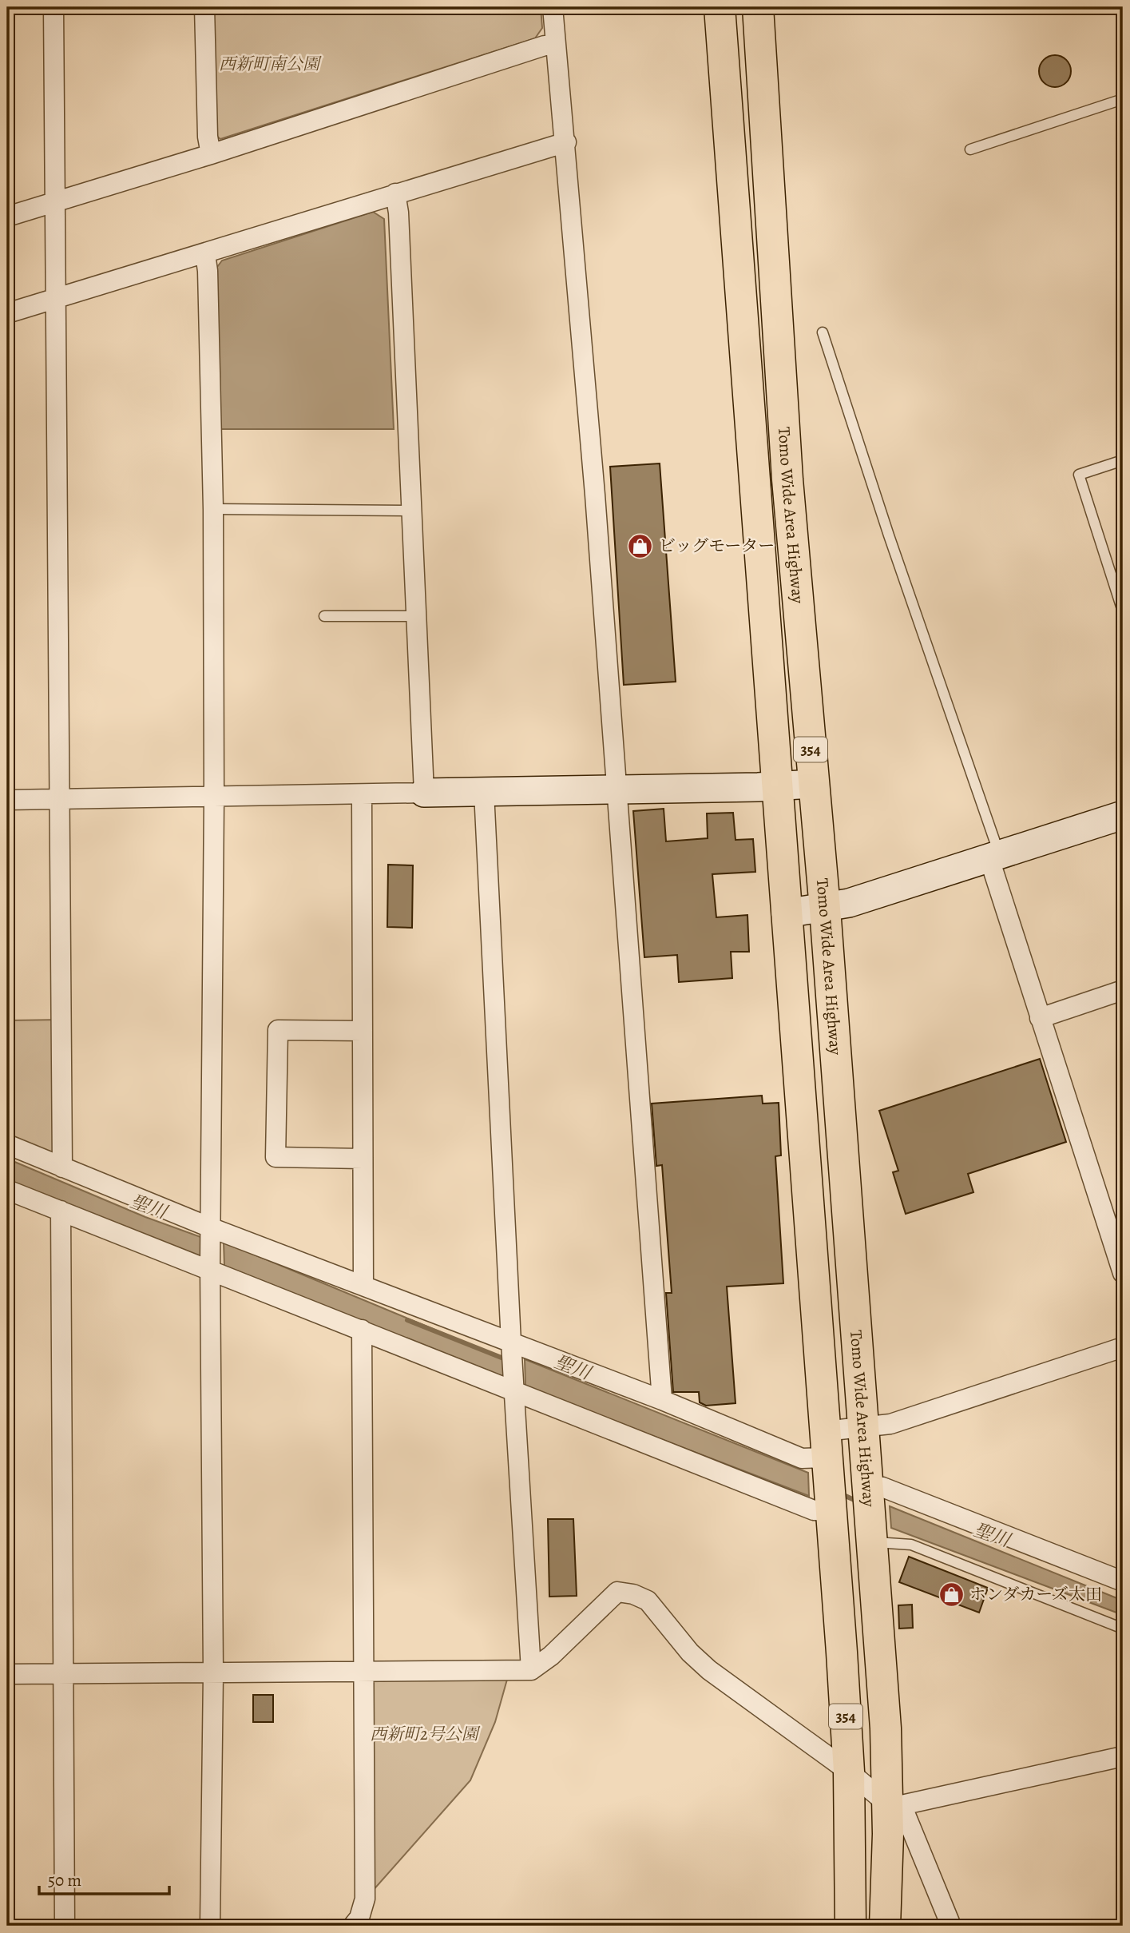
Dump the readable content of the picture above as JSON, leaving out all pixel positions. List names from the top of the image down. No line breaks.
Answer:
{"streets":{"highway":["Tomo Wide Area Highway","354"]},"water":["聖川"],"parks":["西新町南公園","西新町2号公園"],"places":{"shop":["ビッグモーター","ホンダカーズ太田"]},"scale_bar":"50 m"}
